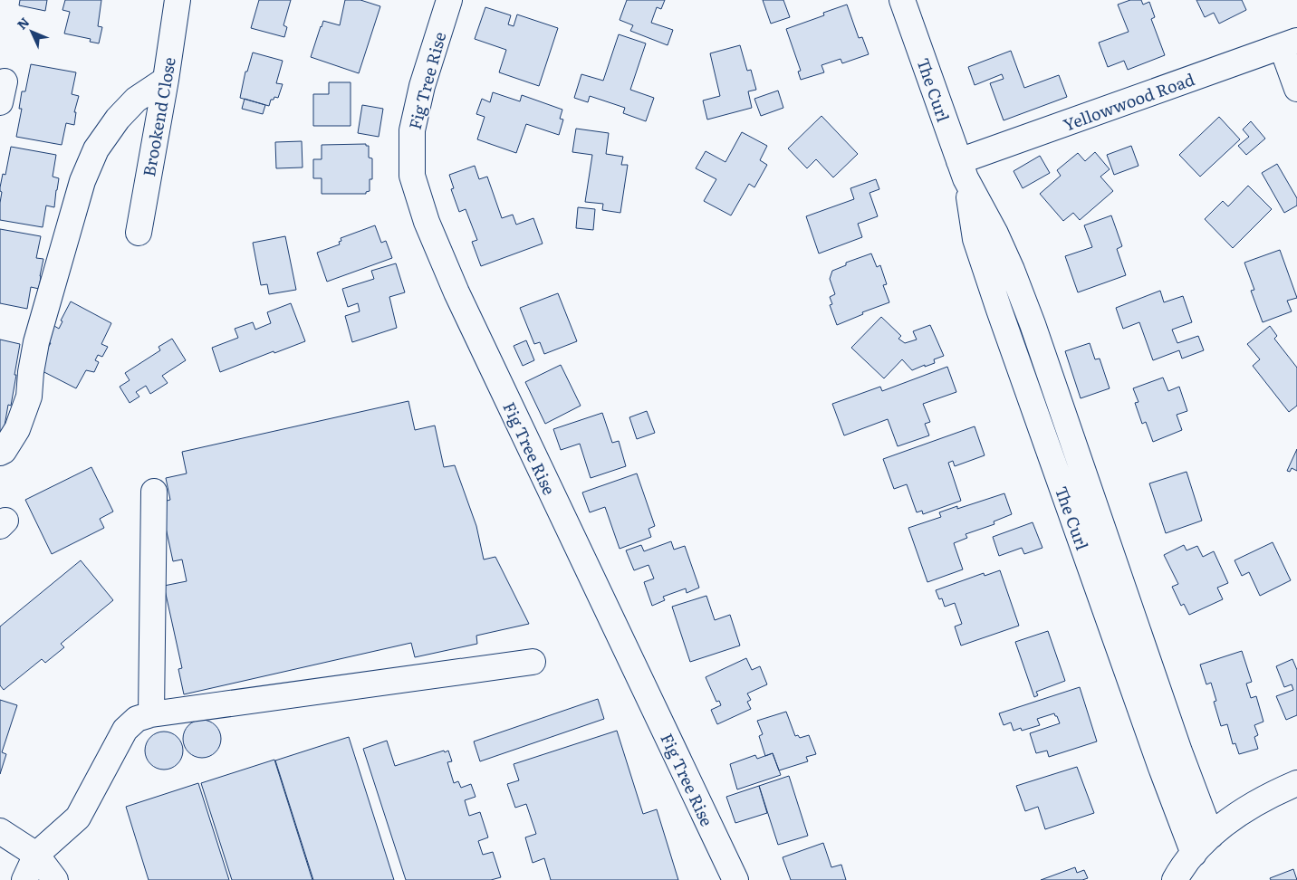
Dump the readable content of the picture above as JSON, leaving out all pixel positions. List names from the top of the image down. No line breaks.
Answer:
{"streets":{"street":["Fig Tree Rise","The Curl","Yellowwood Road","Brookend Close"]},"crossings":[["The Curl","Yellowwood Road"]],"north":"top left"}
